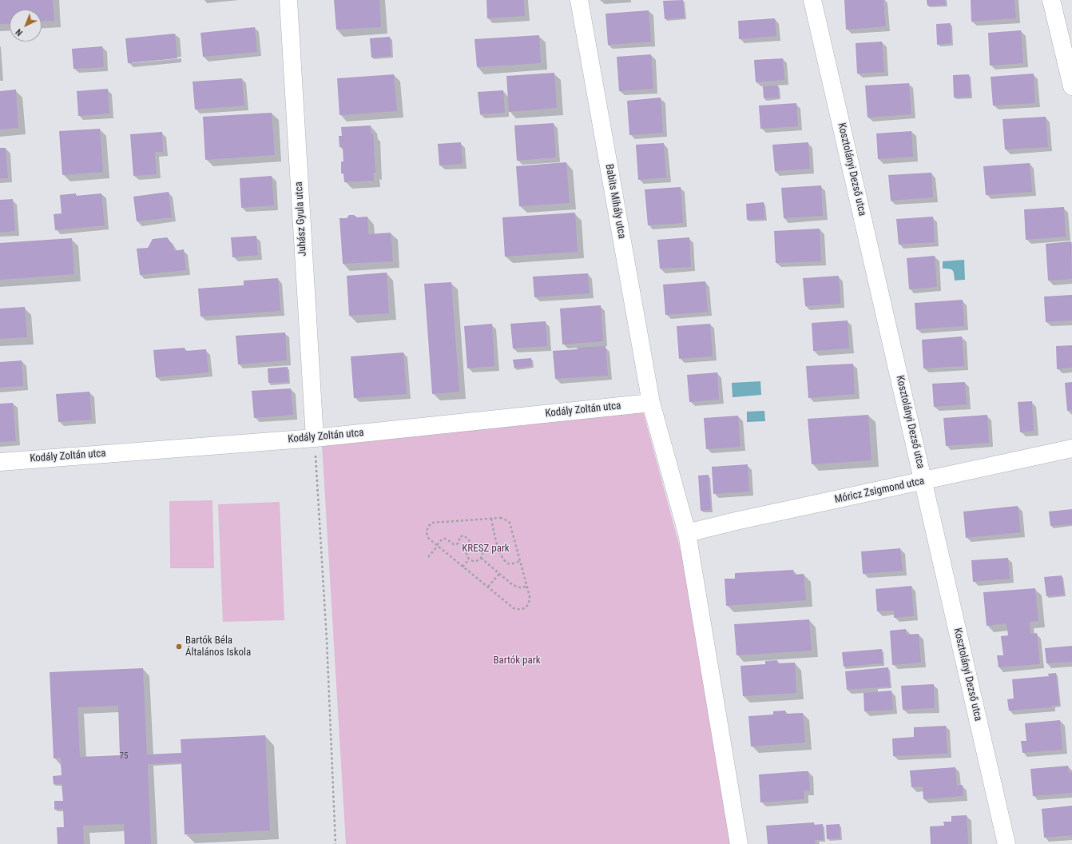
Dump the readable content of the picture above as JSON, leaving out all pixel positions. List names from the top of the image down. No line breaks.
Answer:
{"streets":{"street":["Kosztolányi Dezső utca","Babits Mihály utca","Juhász Gyula utca","Kodály Zoltán utca","Móricz Zsigmond utca"]},"crossings":[["Kosztolányi Dezső utca","Móricz Zsigmond utca"],["Babits Mihály utca","Kodály Zoltán utca"],["Babits Mihály utca","Móricz Zsigmond utca"],["Juhász Gyula utca","Kodály Zoltán utca"]],"parks":["KRESZ park","Bartók park"],"places":["Bartók Béla Általános Iskola"],"house_numbers":["75"],"north":"bottom left"}
